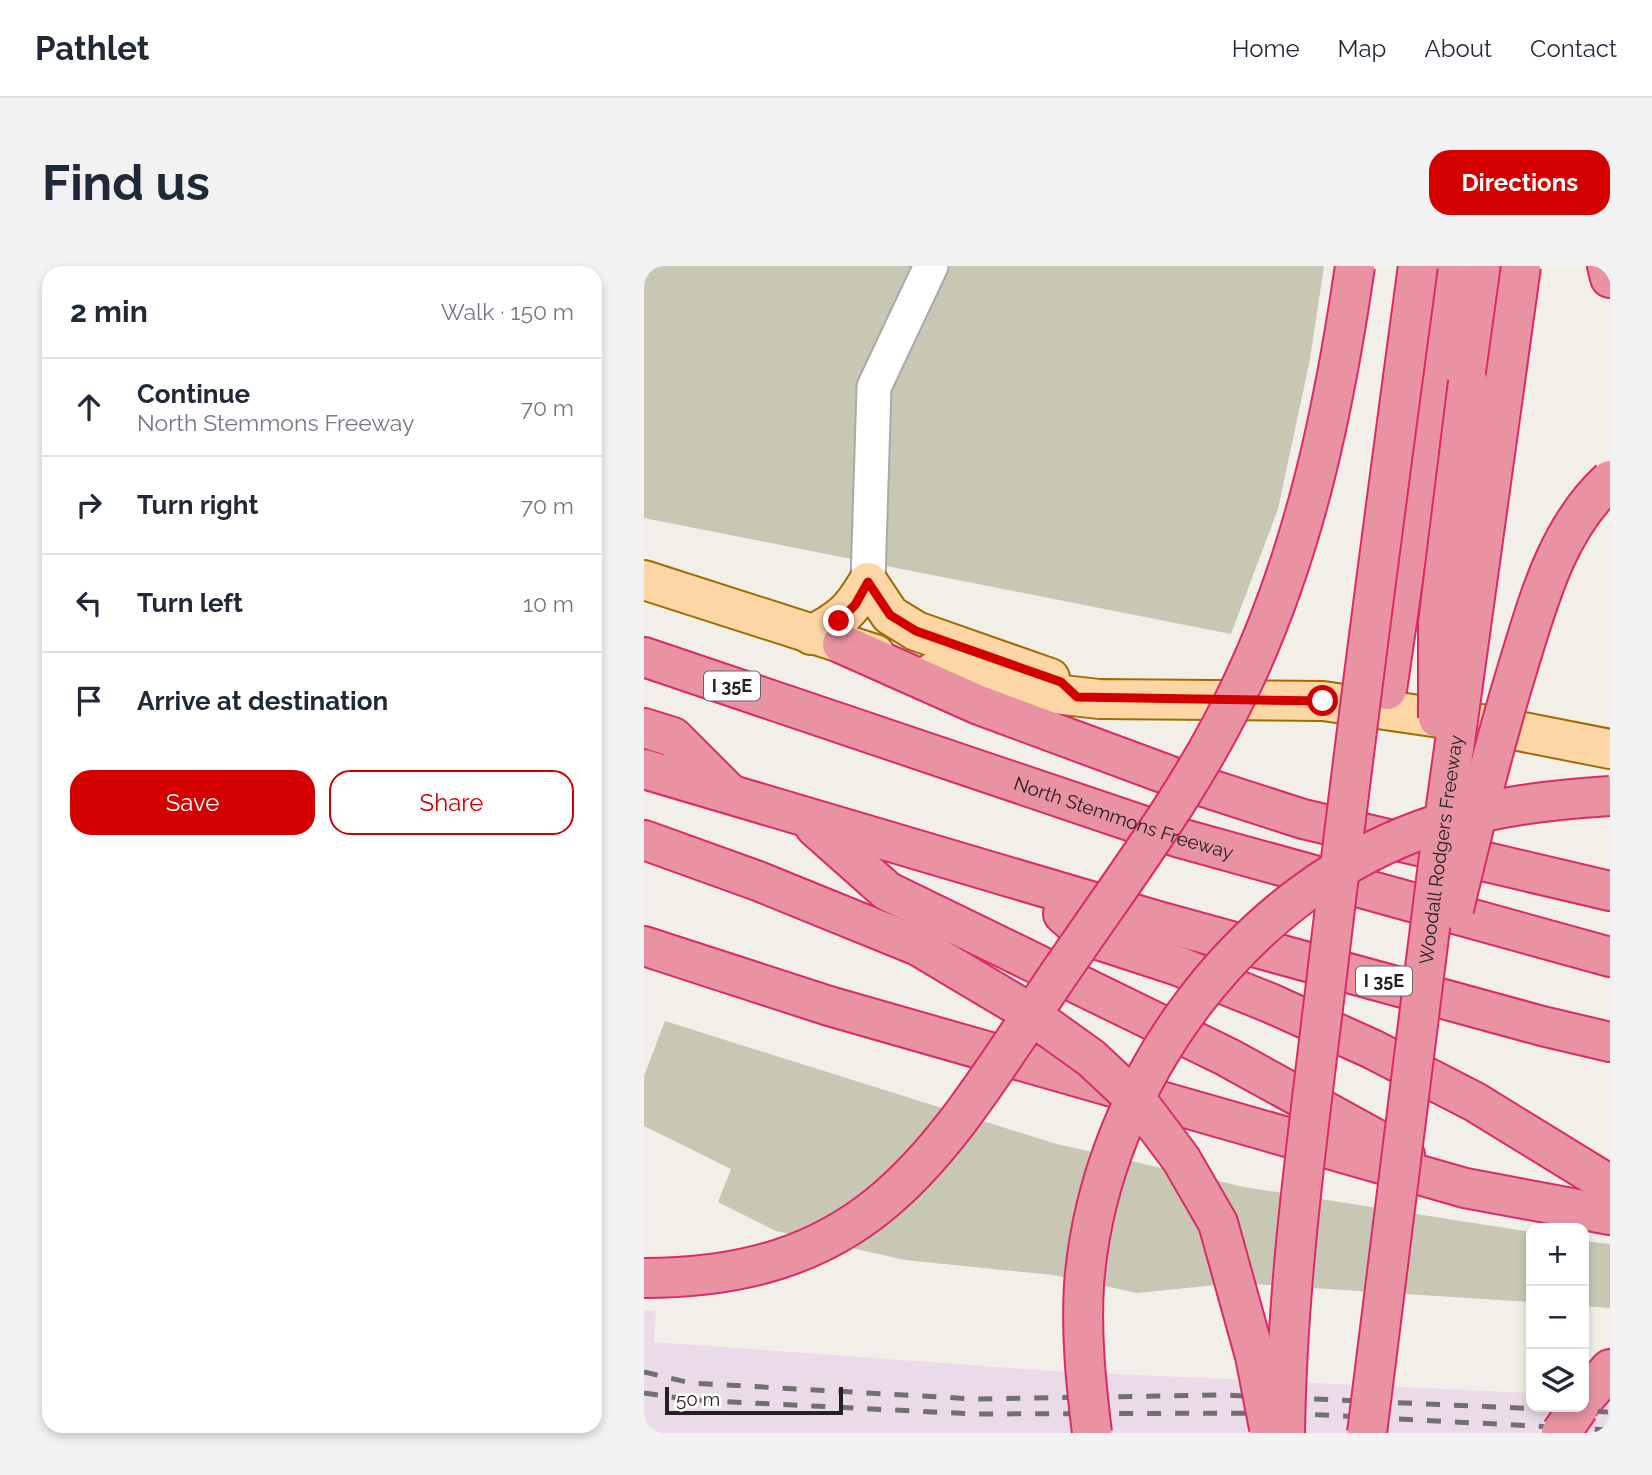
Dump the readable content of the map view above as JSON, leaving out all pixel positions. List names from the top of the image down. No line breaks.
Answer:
{"streets":{"highway":["I 35E","North Stemmons Freeway","Woodall Rodgers Freeway"]},"scale_bar":"50 m","page":{"header":"Pathlet","nav":["Home","Map","About","Contact"],"buttons":["Directions",["Save","Share"]],"title":"Find us","heading":["2 min","Walk · 150 m"],"list":[["Continue","North Stemmons Freeway","70 m"],["Turn right","70 m"],["Turn left","10 m"],"Arrive at destination"],"map_buttons":["+","−"],"scale":"50 m"}}
